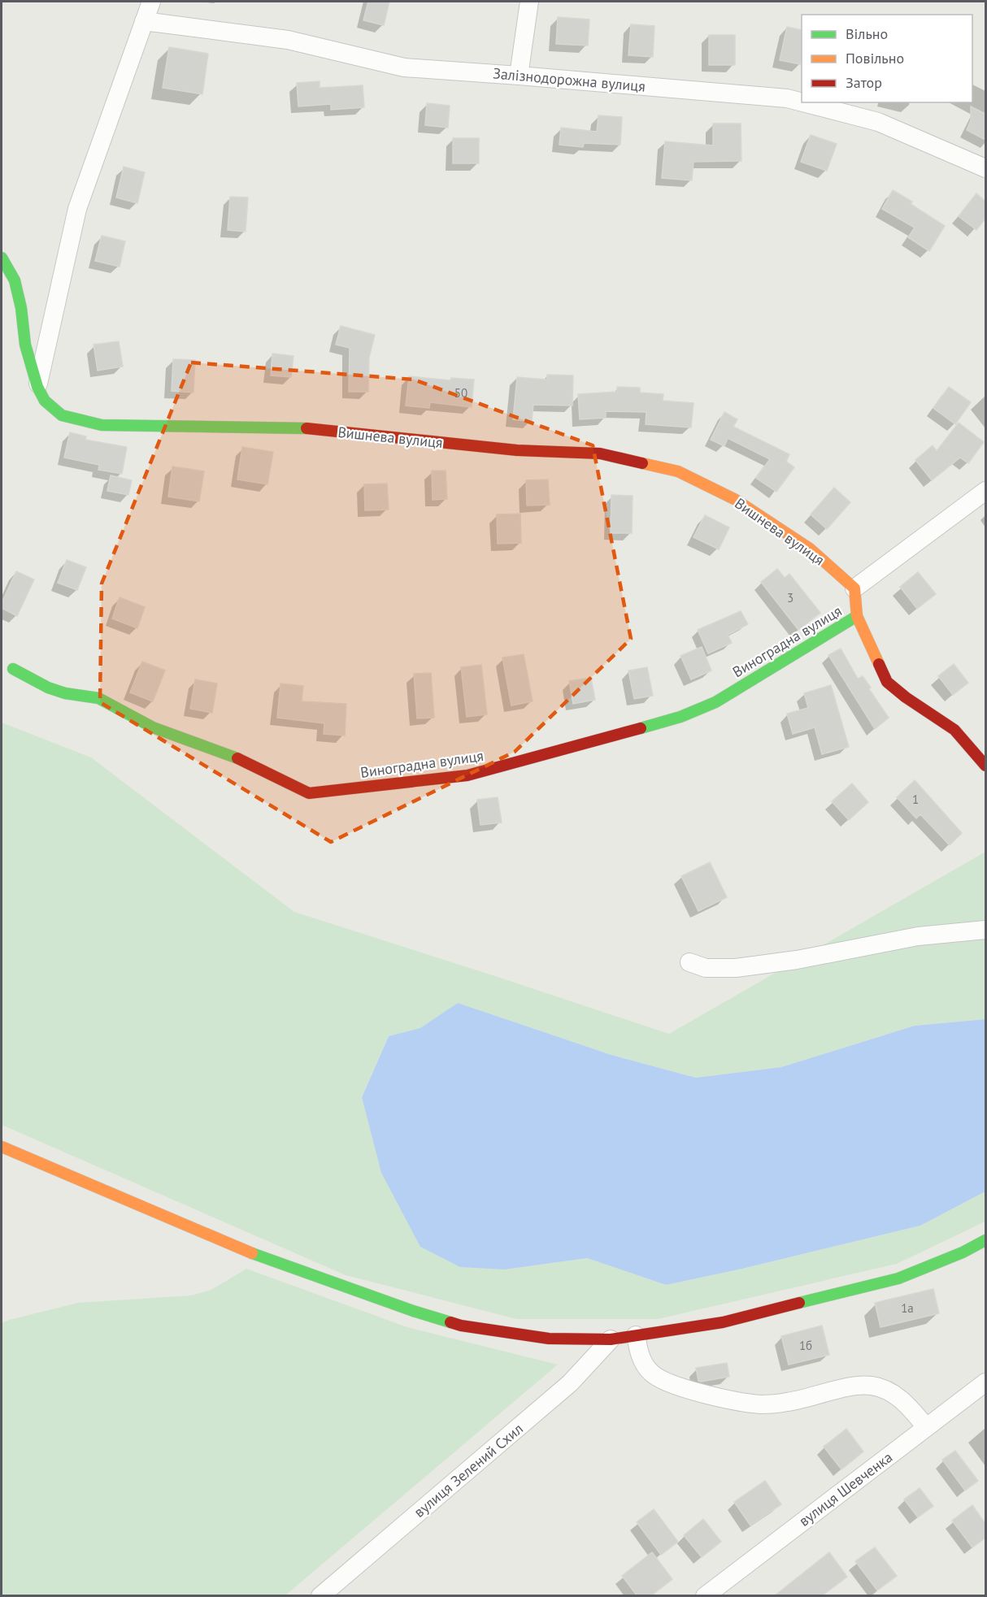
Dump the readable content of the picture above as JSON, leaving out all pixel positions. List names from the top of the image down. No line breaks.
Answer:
{"streets":{"street":["Залізнодорожна вулиця","Вишнева вулиця","Виноградна вулиця","вулиця Зелений Схил","вулиця Шевченка"]},"house_numbers":["50","3","1","1а","1б"],"legend":["Вільно","Повільно","Затор"]}
